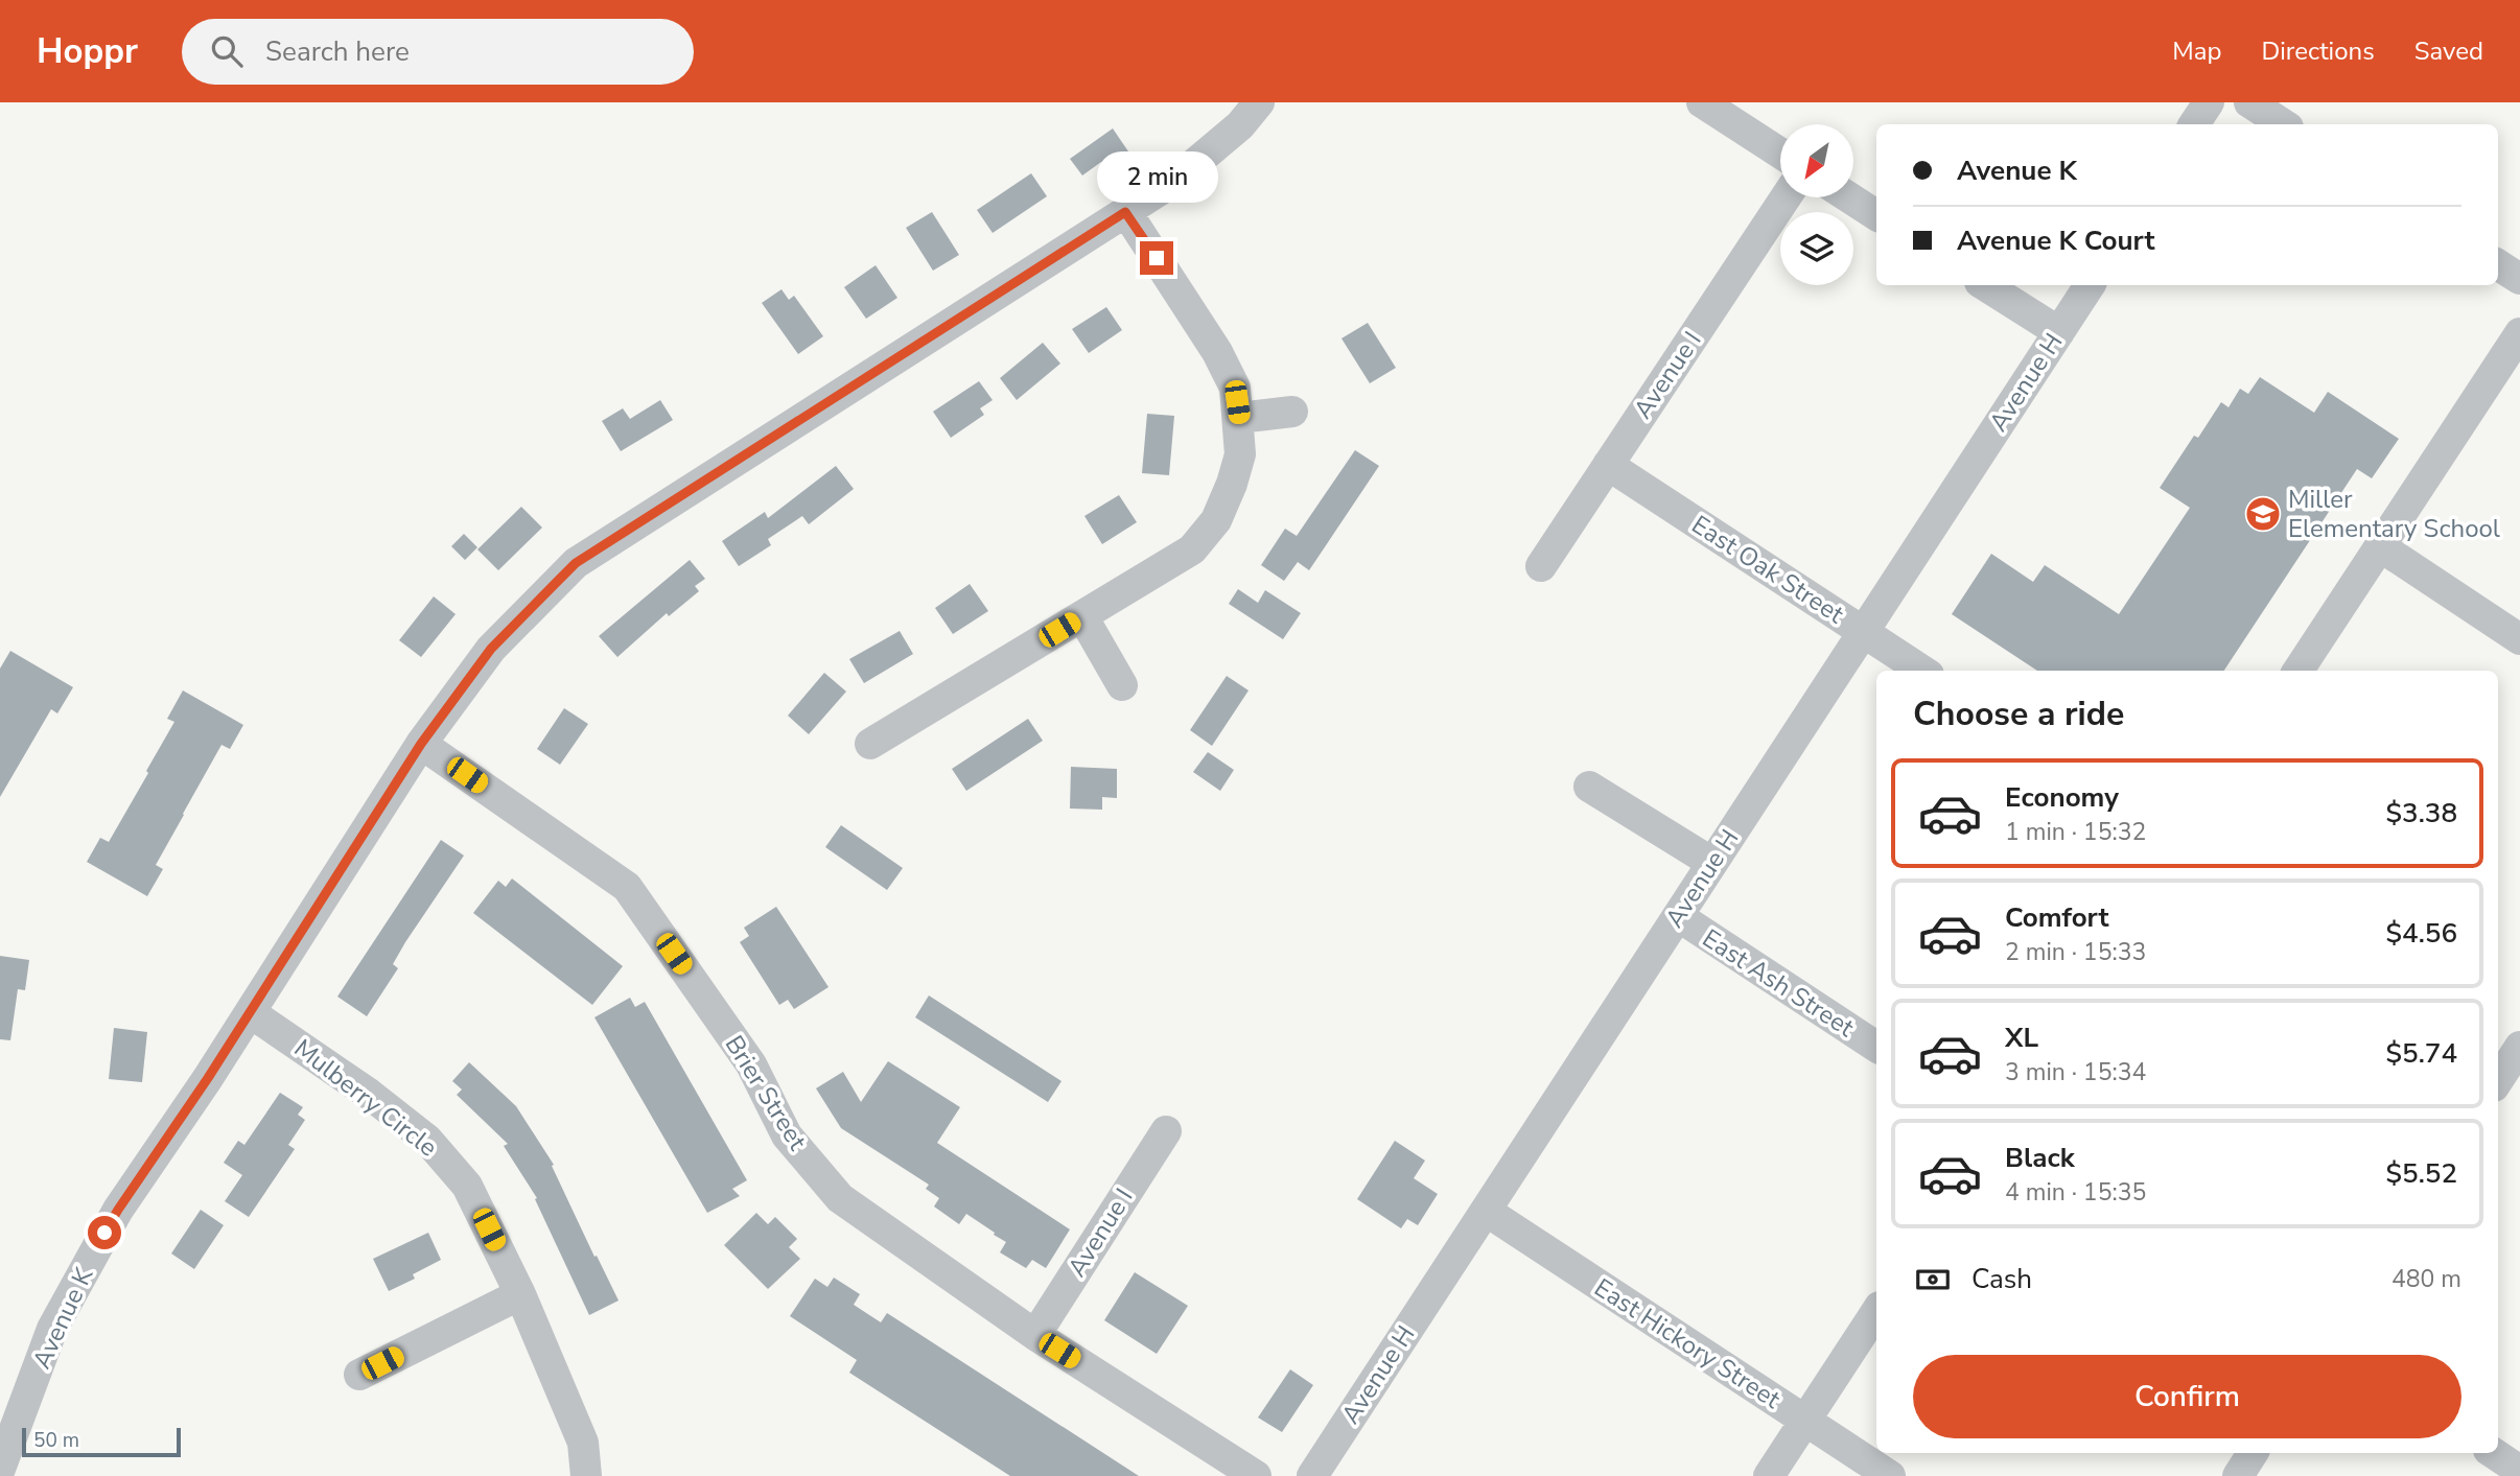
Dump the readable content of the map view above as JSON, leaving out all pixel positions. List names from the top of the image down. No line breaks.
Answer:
{"streets":{"street":["Avenue I","Avenue H","East Oak Street","East Ash Street","Brier Street","Mulberry Circle","Avenue K","East Hickory Street"]},"crossings":[["Avenue I","East Oak Street"],["Avenue I","Brier Street"],["Avenue H","East Oak Street"],["Avenue H","East Ash Street"],["Avenue H","East Hickory Street"],["Brier Street","Avenue K"],["Mulberry Circle","Avenue K"]],"places":{"school or university":["Miller Elementary School"]},"scale_bar":"50 m","north":"bottom left","page":{"header":"Hoppr","search":"Search here","nav":["Map","Directions","Saved"],"banner":["Avenue K","Avenue K Court"],"bubble":"2 min","heading":"Choose a ride","list":[{"name":"Economy","note":"1 min · 15:32","value":"$3.38"},{"name":"Comfort","note":"2 min · 15:33","value":"$4.56"},{"name":"XL","note":"3 min · 15:34","value":"$5.74"},{"name":"Black","note":"4 min · 15:35","value":"$5.52"}],"pay":["Cash","480 m"],"buttons":"Confirm","scale":"50 m"}}
